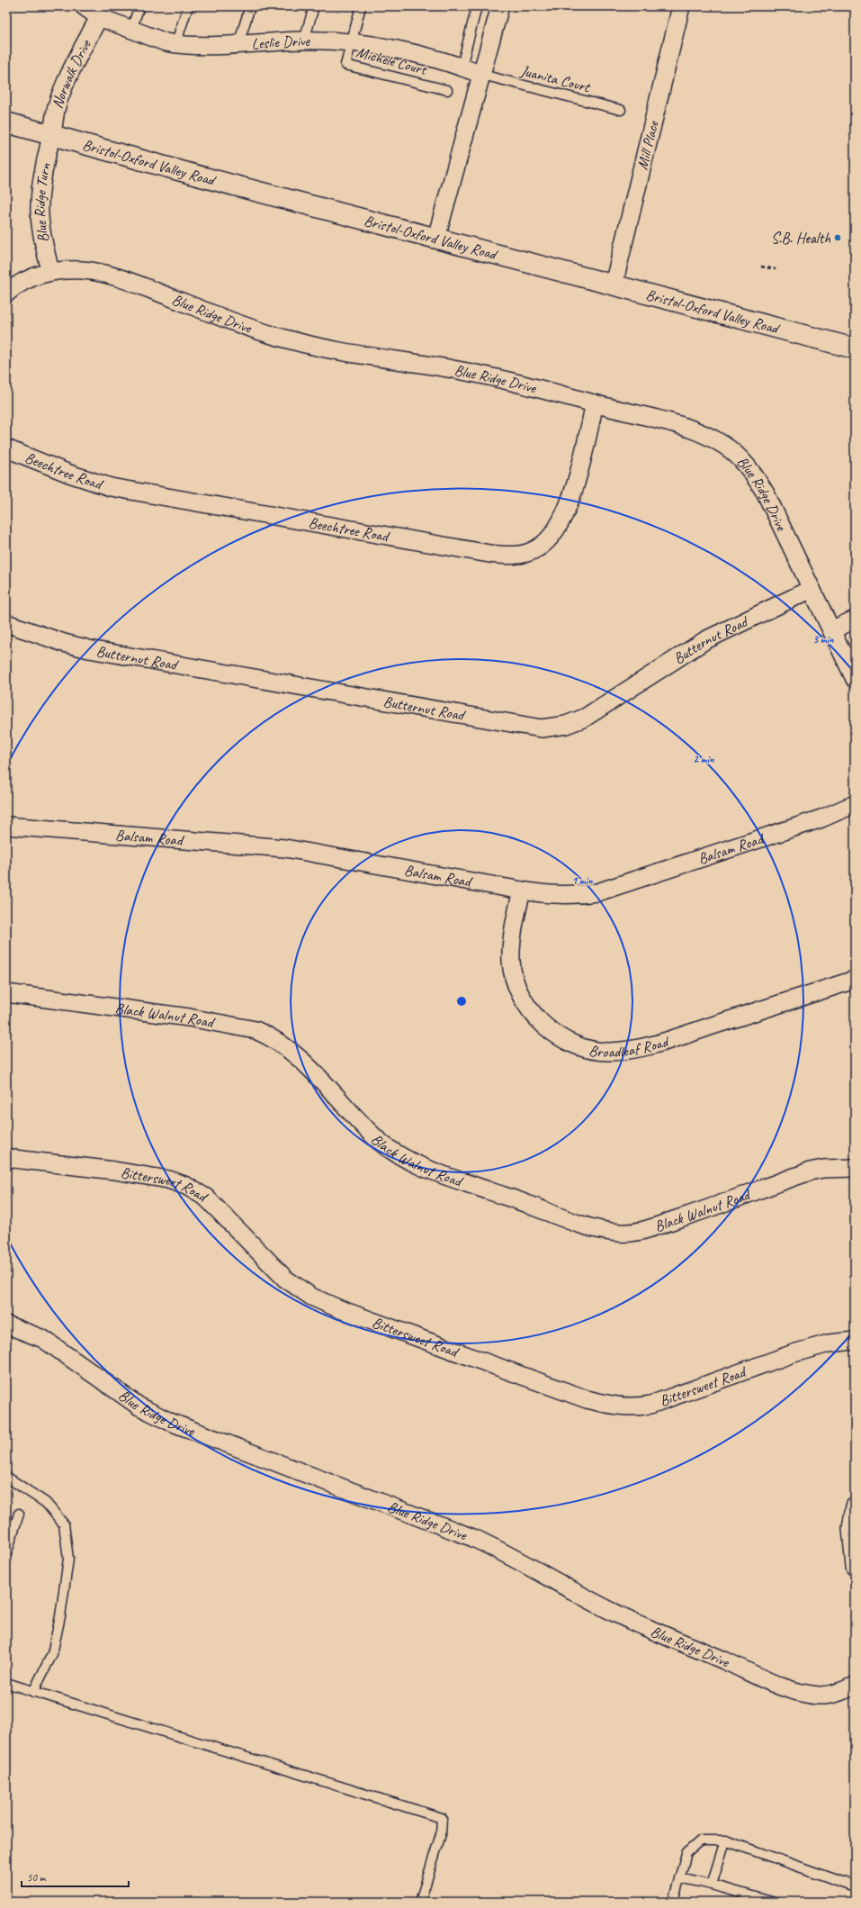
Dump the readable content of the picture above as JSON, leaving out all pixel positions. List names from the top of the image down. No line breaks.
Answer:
{"streets":{"main road":["Bristol-Oxford Valley Road"],"street":["Leslie Drive","Norwalk Drive","Mill Place","Blue Ridge Turn","Blue Ridge Drive","Beechtree Road","Butternut Road","Balsam Road","Black Walnut Road","Broadleaf Road","Bittersweet Road"],"lane":["Michele Court","Juanita Court"]},"crossings":[["Leslie Drive","Michele Court"],["Leslie Drive","Norwalk Drive"],["Leslie Drive","Juanita Court"],["Norwalk Drive","Bristol-Oxford Valley Road"],["Norwalk Drive","Blue Ridge Turn"],["Mill Place","Bristol-Oxford Valley Road"],["Bristol-Oxford Valley Road","Blue Ridge Turn"],["Blue Ridge Turn","Blue Ridge Drive"],["Blue Ridge Drive","Beechtree Road"],["Blue Ridge Drive","Butternut Road"],["Balsam Road","Broadleaf Road"]],"places":["S.B. Health"],"scale_bar":"50 m","rings":["3 min","2 min","1 min"]}
